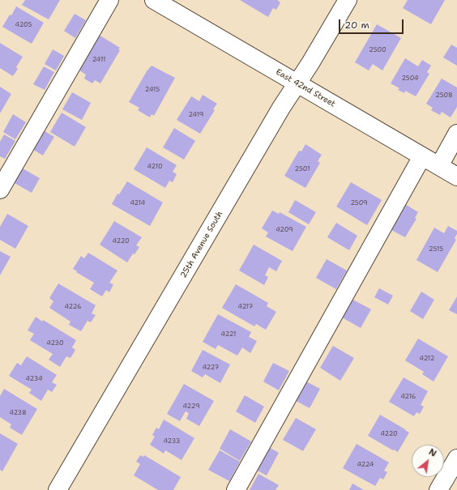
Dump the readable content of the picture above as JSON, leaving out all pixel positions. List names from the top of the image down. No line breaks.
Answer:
{"streets":{"street":["East 42nd Street","25th Avenue South"]},"crossings":[["East 42nd Street","25th Avenue South"]],"house_numbers":["4205","2500","2411","2504","2415","2508","2419","4210","2501","4214","2509","4209","4220","2515","4226","4217","4221","4230","4212","4227","4234","4216","4229","4238","4220","4233","4224"],"scale_bar":"20 m","north":"top right"}
